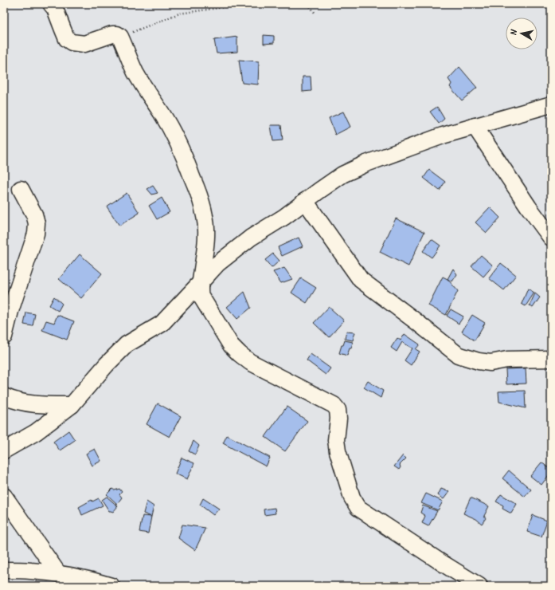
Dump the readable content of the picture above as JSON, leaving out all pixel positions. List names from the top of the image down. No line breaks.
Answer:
{"north":"left"}
